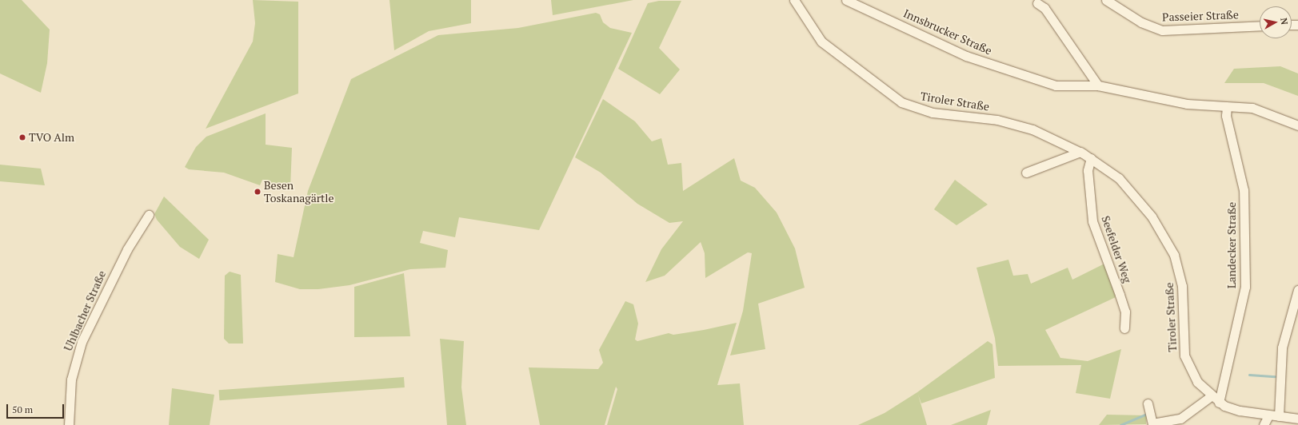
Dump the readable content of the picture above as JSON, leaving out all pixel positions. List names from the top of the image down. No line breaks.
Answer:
{"streets":{"street":["Passeier Straße","Innsbrucker Straße","Tiroler Straße","Landecker Straße","Seefelder Weg","Uhlbacher Straße"]},"crossings":[["Innsbrucker Straße","Landecker Straße"],["Tiroler Straße","Landecker Straße"],["Tiroler Straße","Seefelder Weg"]],"places":["TVO Alm","Besen Toskanagärtle"],"scale_bar":"50 m","north":"right"}
